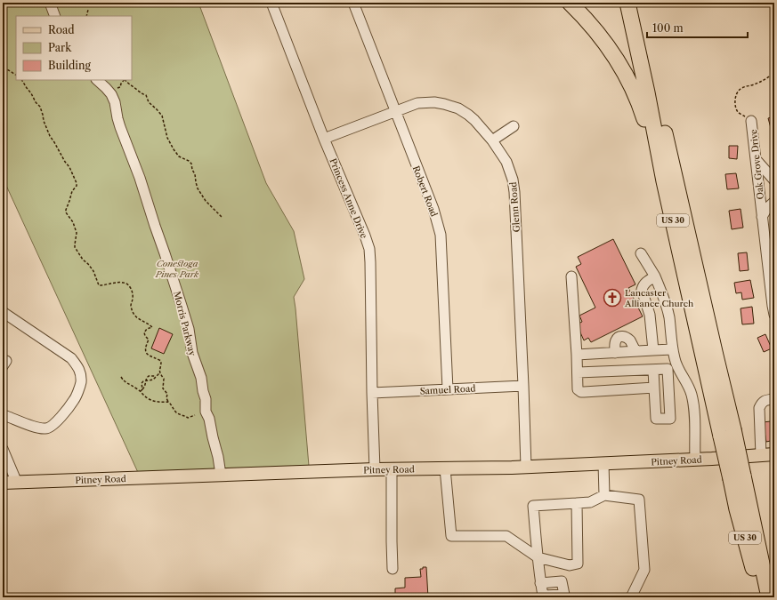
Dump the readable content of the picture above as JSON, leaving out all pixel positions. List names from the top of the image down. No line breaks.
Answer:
{"streets":{"highway":["US 30"],"main road":["Pitney Road"],"street":["Oak Grove Drive","Robert Road","Princess Anne Drive","Glenn Road","Morris Parkway","Samuel Road"]},"crossings":[["Robert Road","Glenn Road"],["Robert Road","Samuel Road"],["Princess Anne Drive","Glenn Road"],["Princess Anne Drive","Samuel Road"],["Princess Anne Drive","Pitney Road"],["Glenn Road","Samuel Road"],["Glenn Road","Pitney Road"],["Morris Parkway","Pitney Road"]],"parks":["Conestoga Pines Park"],"places":{"church":["Lancaster Alliance Church"]},"legend":["Road","Park","Building"],"scale_bar":"100 m"}
